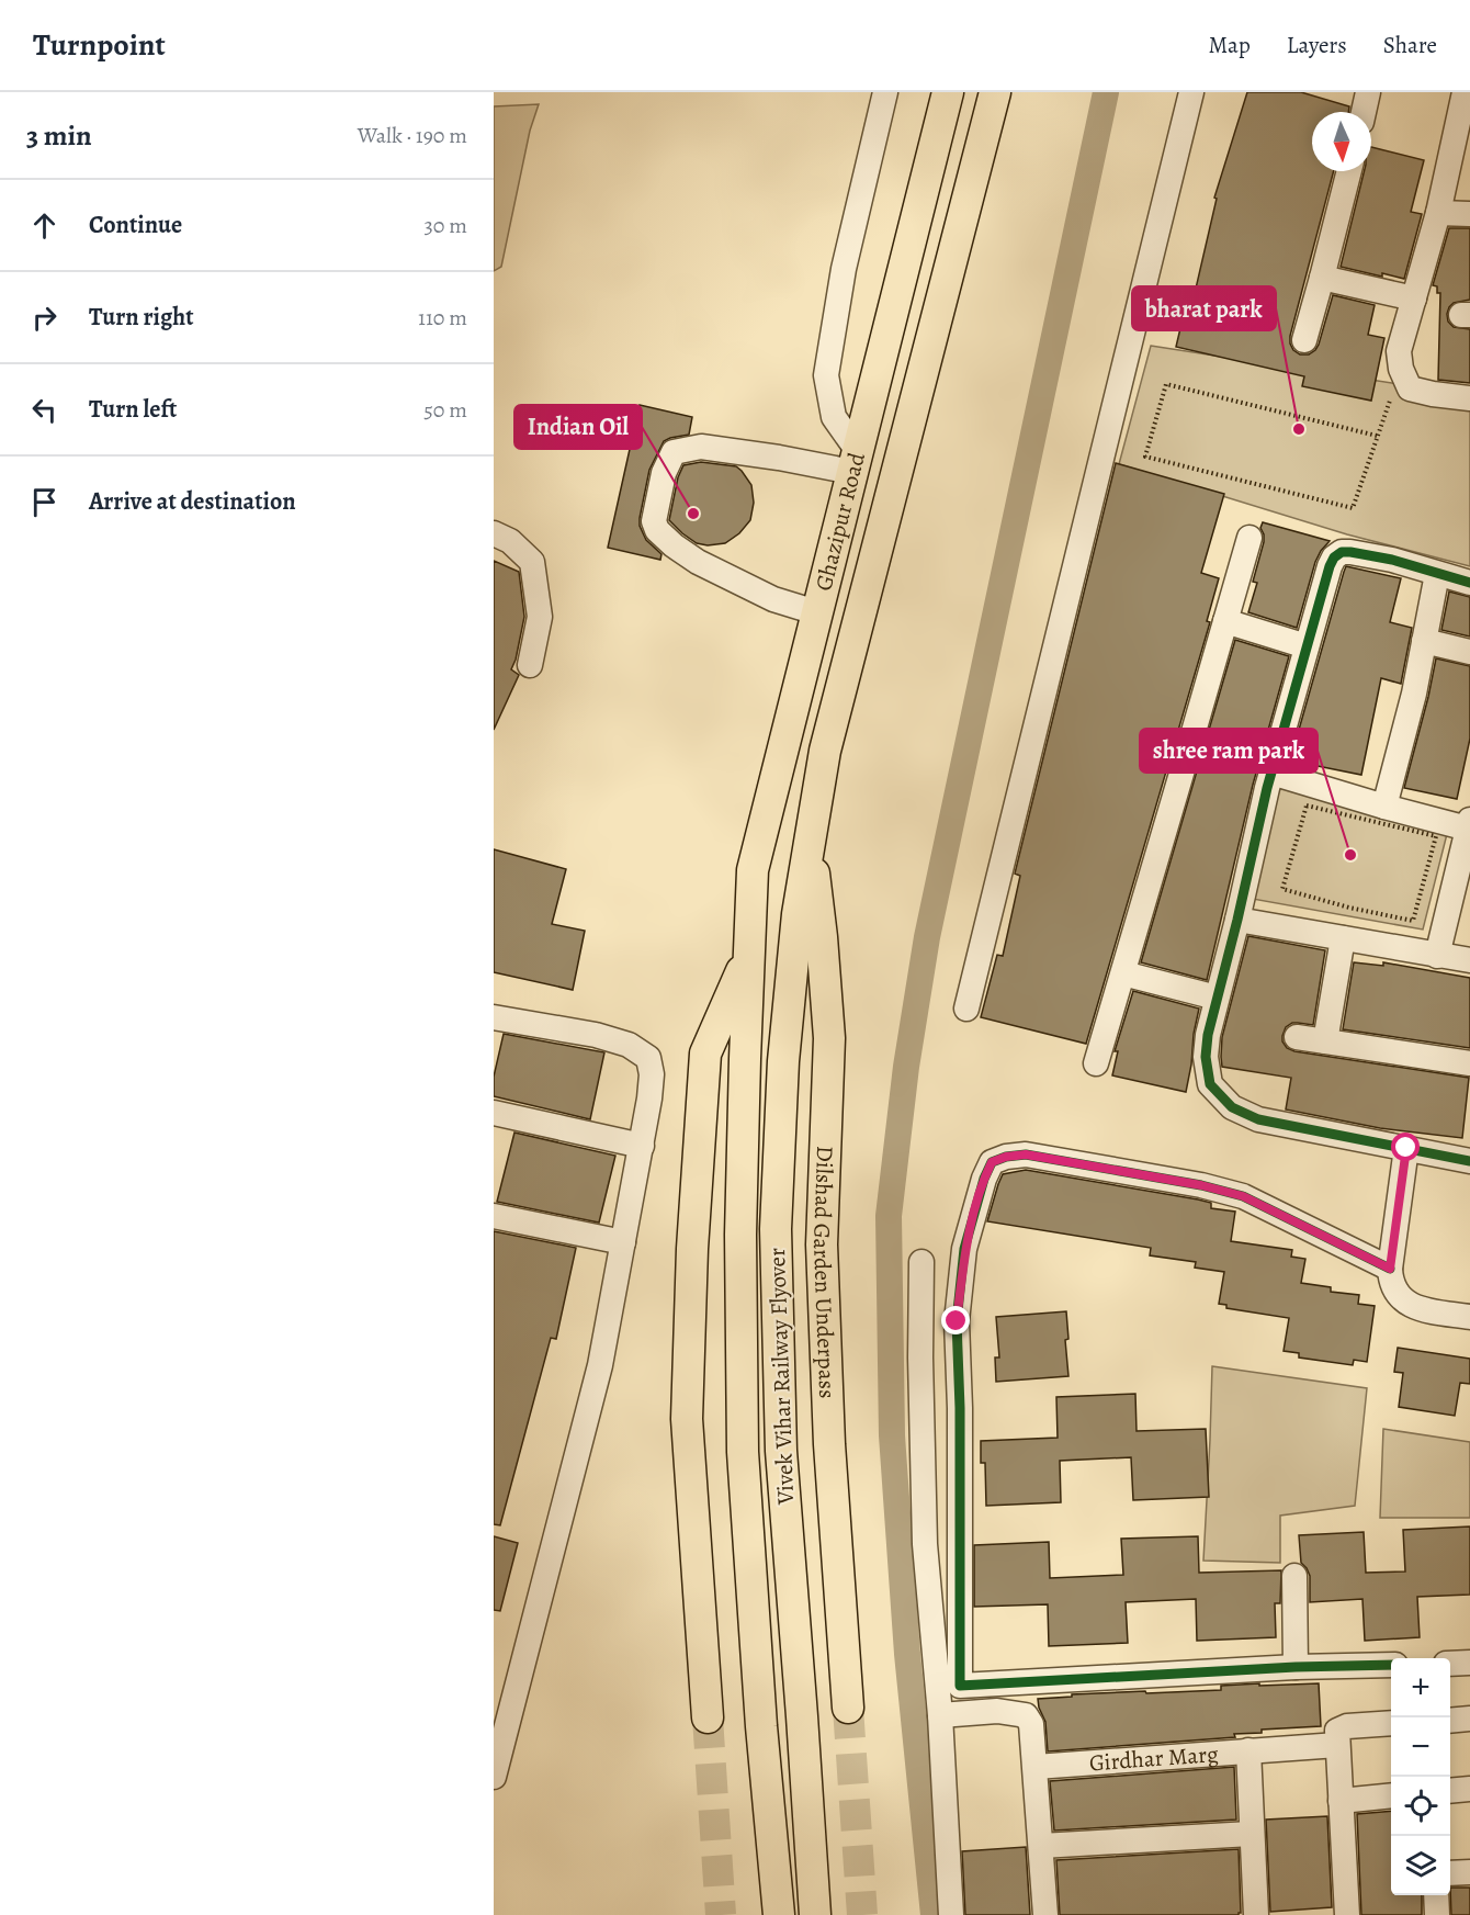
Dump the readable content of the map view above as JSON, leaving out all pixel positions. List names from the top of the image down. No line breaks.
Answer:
{"streets":{"main road":["Ghazipur Road","Dilshad Garden Underpass","Vivek Vihar Railway Flyover"],"street":["Girdhar Marg"]},"crossings":[["Ghazipur Road","Dilshad Garden Underpass"],["Ghazipur Road","Vivek Vihar Railway Flyover"],["Dilshad Garden Underpass","Vivek Vihar Railway Flyover"]],"places":["bharat park","Indian Oil","shree ram park"],"north":"bottom","page":{"header":"Turnpoint","nav":["Map","Layers","Share"],"heading":["3 min","Walk · 190 m"],"list":[["Continue","30 m"],["Turn right","110 m"],["Turn left","50 m"],"Arrive at destination"],"map_buttons":["+","−"]}}
